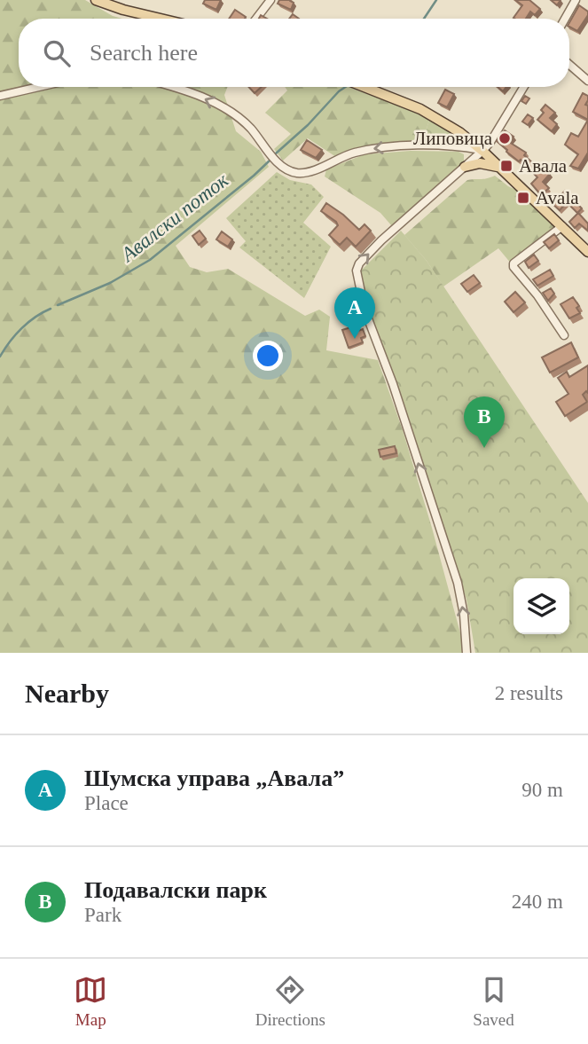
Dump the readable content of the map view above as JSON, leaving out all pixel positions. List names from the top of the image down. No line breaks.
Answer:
{"water":["Авалски поток"],"places":{"other":["Липовица"],"transit":["Авала","Avala"]},"page":{"search":"Search here","pins":["A","B"],"heading":["Nearby","2 results"],"list":[{"mark":"A","name":"Шумска управа „Авала”","note":"Place","value":"90 m"},{"mark":"B","name":"Подавалски парк","note":"Park","value":"240 m"}],"nav":["Map","Directions","Saved"]}}
